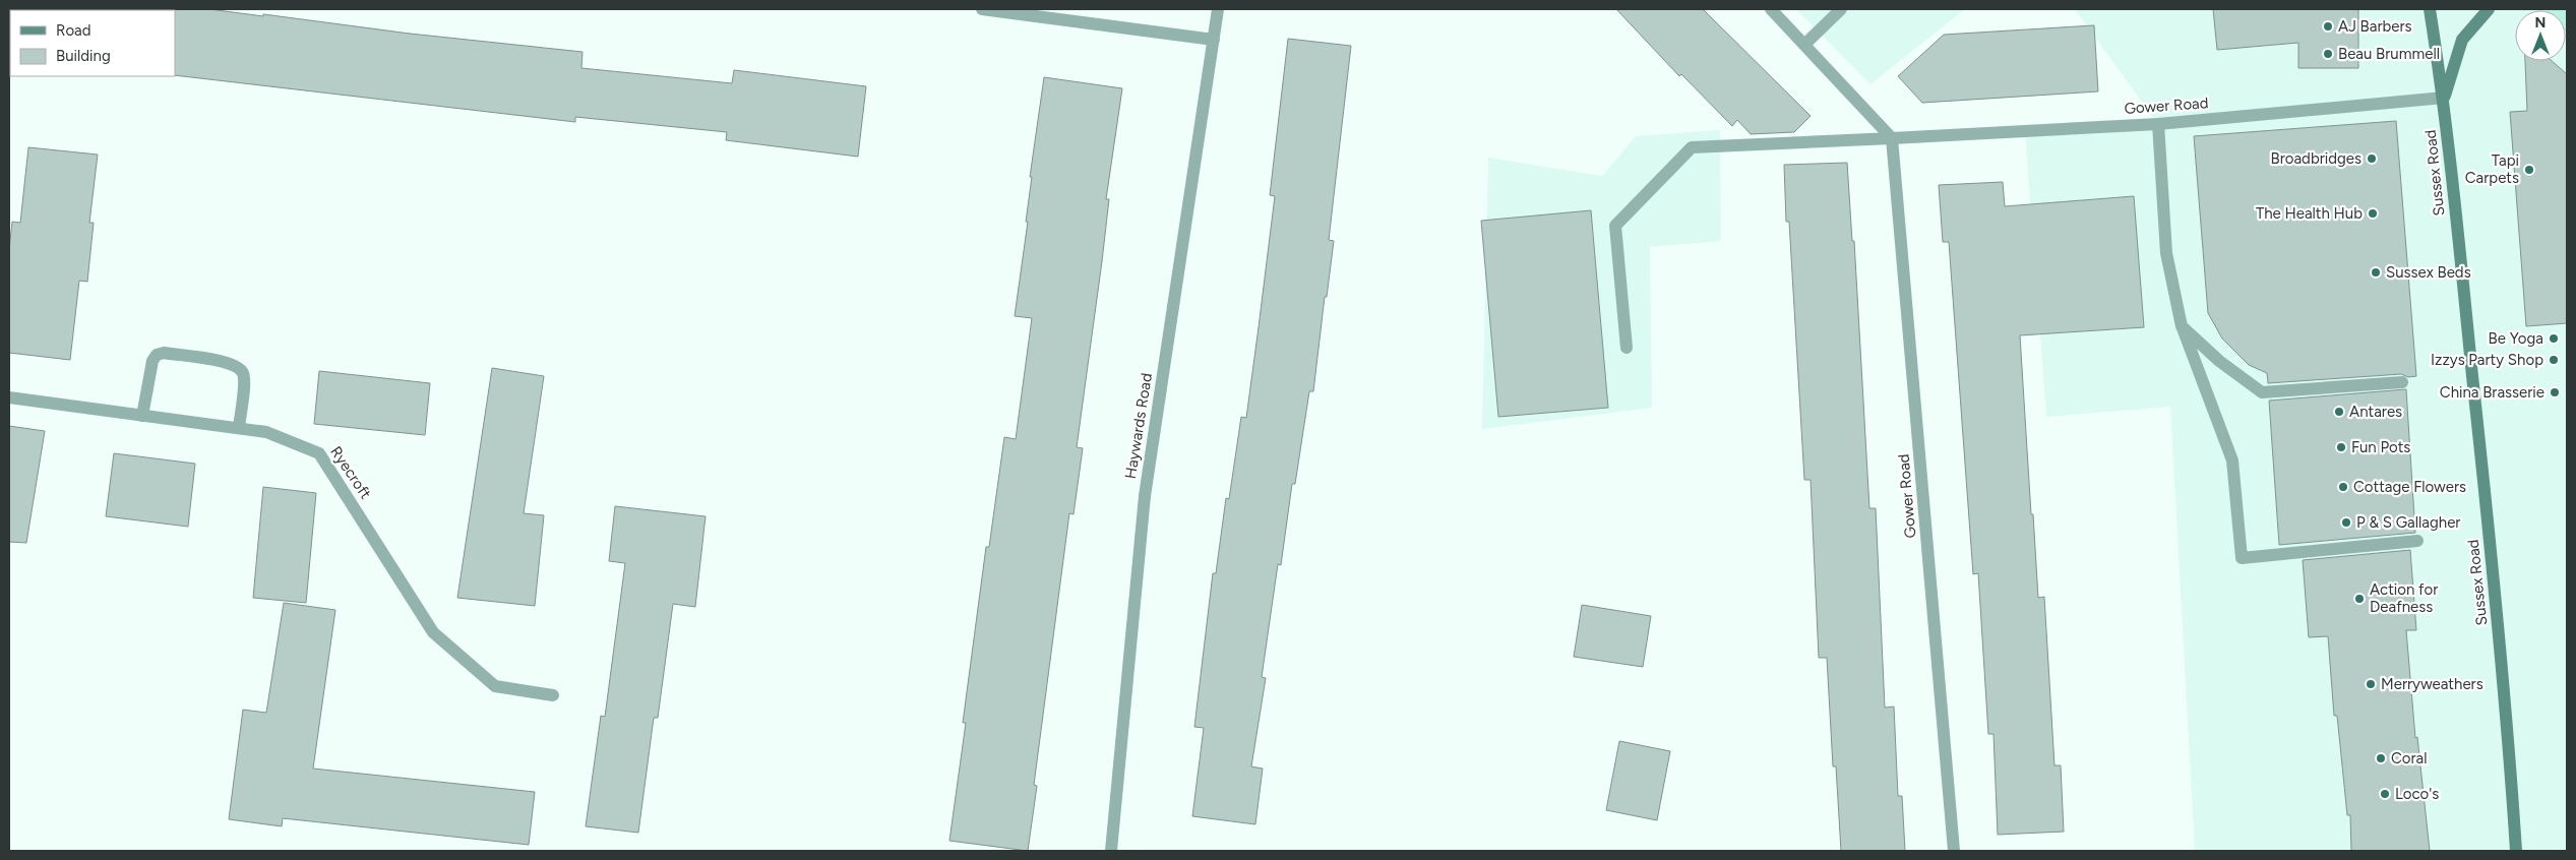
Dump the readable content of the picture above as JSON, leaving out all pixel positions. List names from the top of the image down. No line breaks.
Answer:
{"streets":{"main road":["Sussex Road"],"street":["Gower Road","Haywards Road","Ryecroft"]},"crossings":[["Gower Road","Sussex Road"]],"places":["AJ Barbers","Beau Brummell","Broadbridges","Tapi Carpets","The Health Hub","Sussex Beds","Be Yoga","Izzys Party Shop","China Brasserie","Antares","Fun Pots","Cottage Flowers","P & S Gallagher","Action for Deafness","Merryweathers","Coral","Loco's"],"legend":["Road","Building"],"north":"top"}
